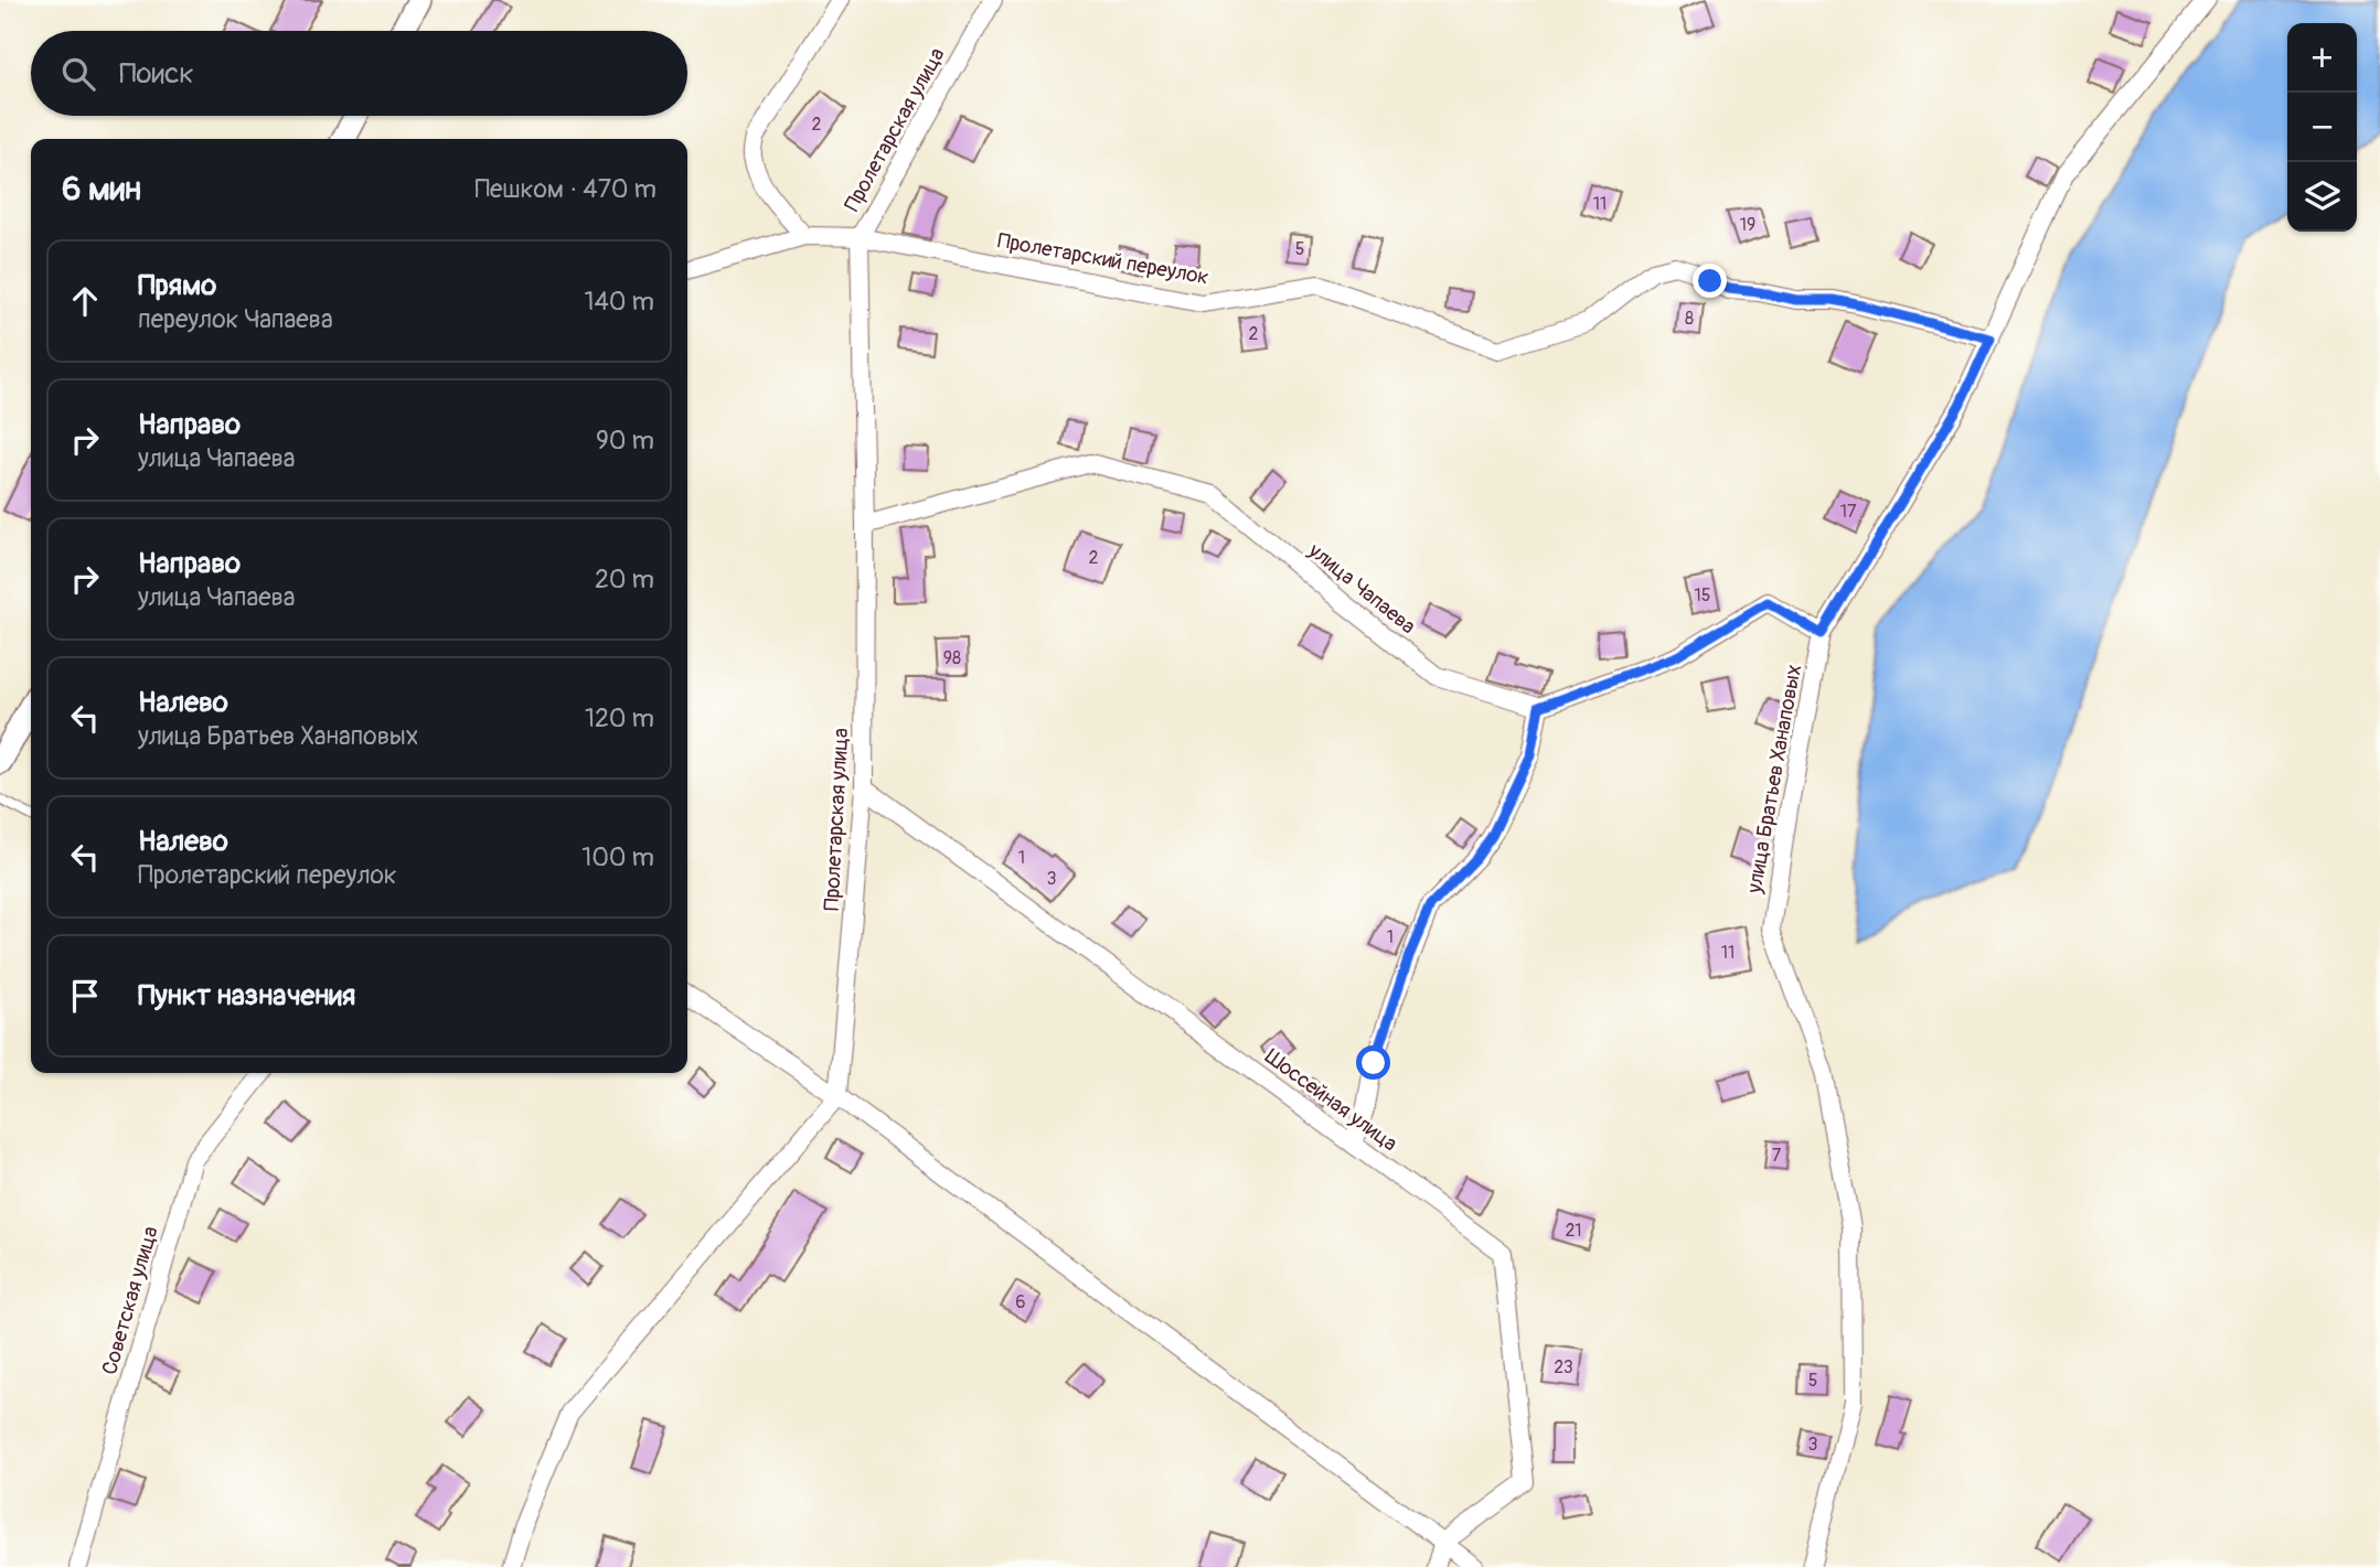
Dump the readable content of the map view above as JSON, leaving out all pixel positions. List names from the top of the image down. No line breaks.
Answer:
{"streets":{"street":["Пролетарская улица","Пролетарский переулок","улица Чапаева","улица Братьев Ханаповых","Шоссейная улица","Советская улица"]},"crossings":[["Пролетарская улица","Пролетарский переулок"],["Пролетарская улица","улица Чапаева"],["Пролетарская улица","Шоссейная улица"],["Пролетарский переулок","улица Братьев Ханаповых"]],"house_numbers":["2","11","19","5","8","2","17","2","15","98","1","3","1","11","7","21","6","23","5","3"],"page":{"map_buttons":["+","−"],"search":"Поиск","heading":["6 мин","Пешком · 470 m"],"list":[["Прямо","переулок Чапаева","140 m"],["Направо","улица Чапаева","90 m"],["Направо","улица Чапаева","20 m"],["Налево","улица Братьев Ханаповых","120 m"],["Налево","Пролетарский переулок","100 m"],"Пункт назначения"]}}
